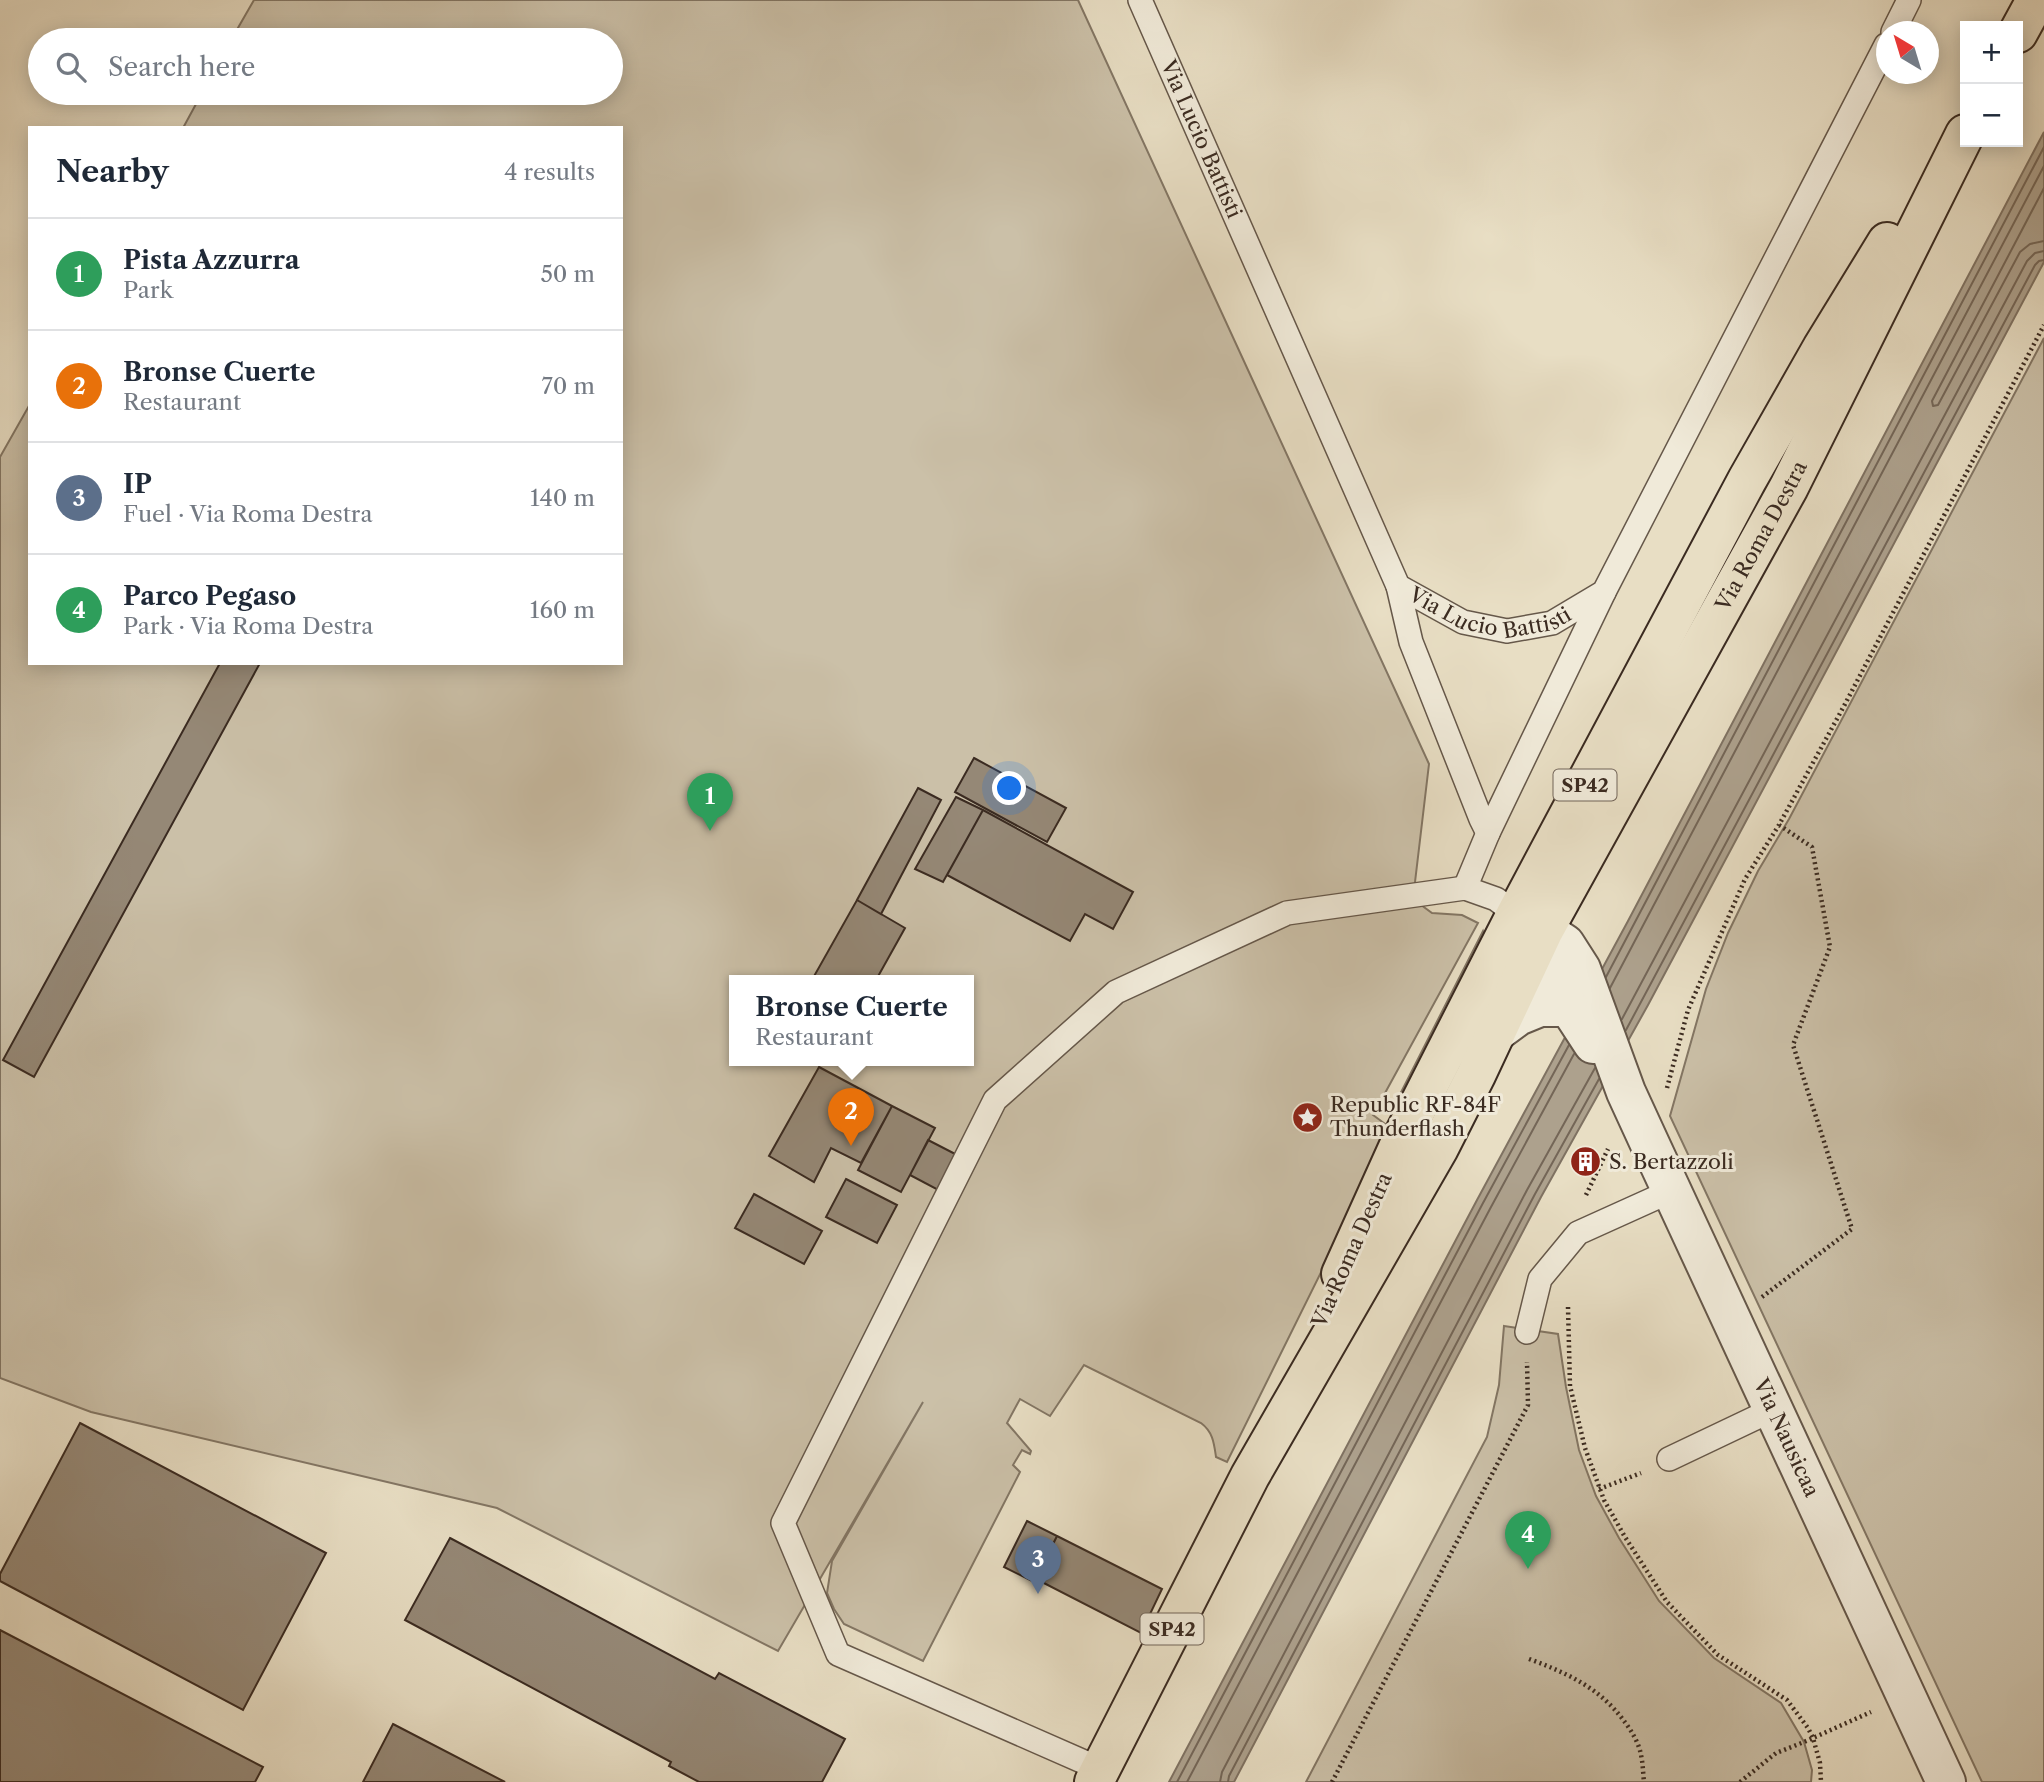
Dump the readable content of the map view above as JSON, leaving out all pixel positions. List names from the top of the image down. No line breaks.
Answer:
{"streets":{"main road":["Via Roma Destra","SP42"],"street":["Via Nausicaa"],"lane":["Via Lucio Battisti"]},"crossings":[["Via Roma Destra","Via Nausicaa"]],"places":{"place":["Republic RF-84F Thunderflash"],"building":["S. Bertazzoli"]},"north":"top left","page":{"map_buttons":["+","−"],"search":"Search here","heading":["Nearby","4 results"],"list":[{"mark":"1","name":"Pista Azzurra","note":"Park","value":"50 m"},{"mark":"2","name":"Bronse Cuerte","note":"Restaurant","value":"70 m"},{"mark":"3","name":"IP","note":"Fuel · Via Roma Destra","value":"140 m"},{"mark":"4","name":"Parco Pegaso","note":"Park · Via Roma Destra","value":"160 m"}],"pins":["1","2","4","3"],"popup":["Bronse Cuerte","Restaurant"]}}
